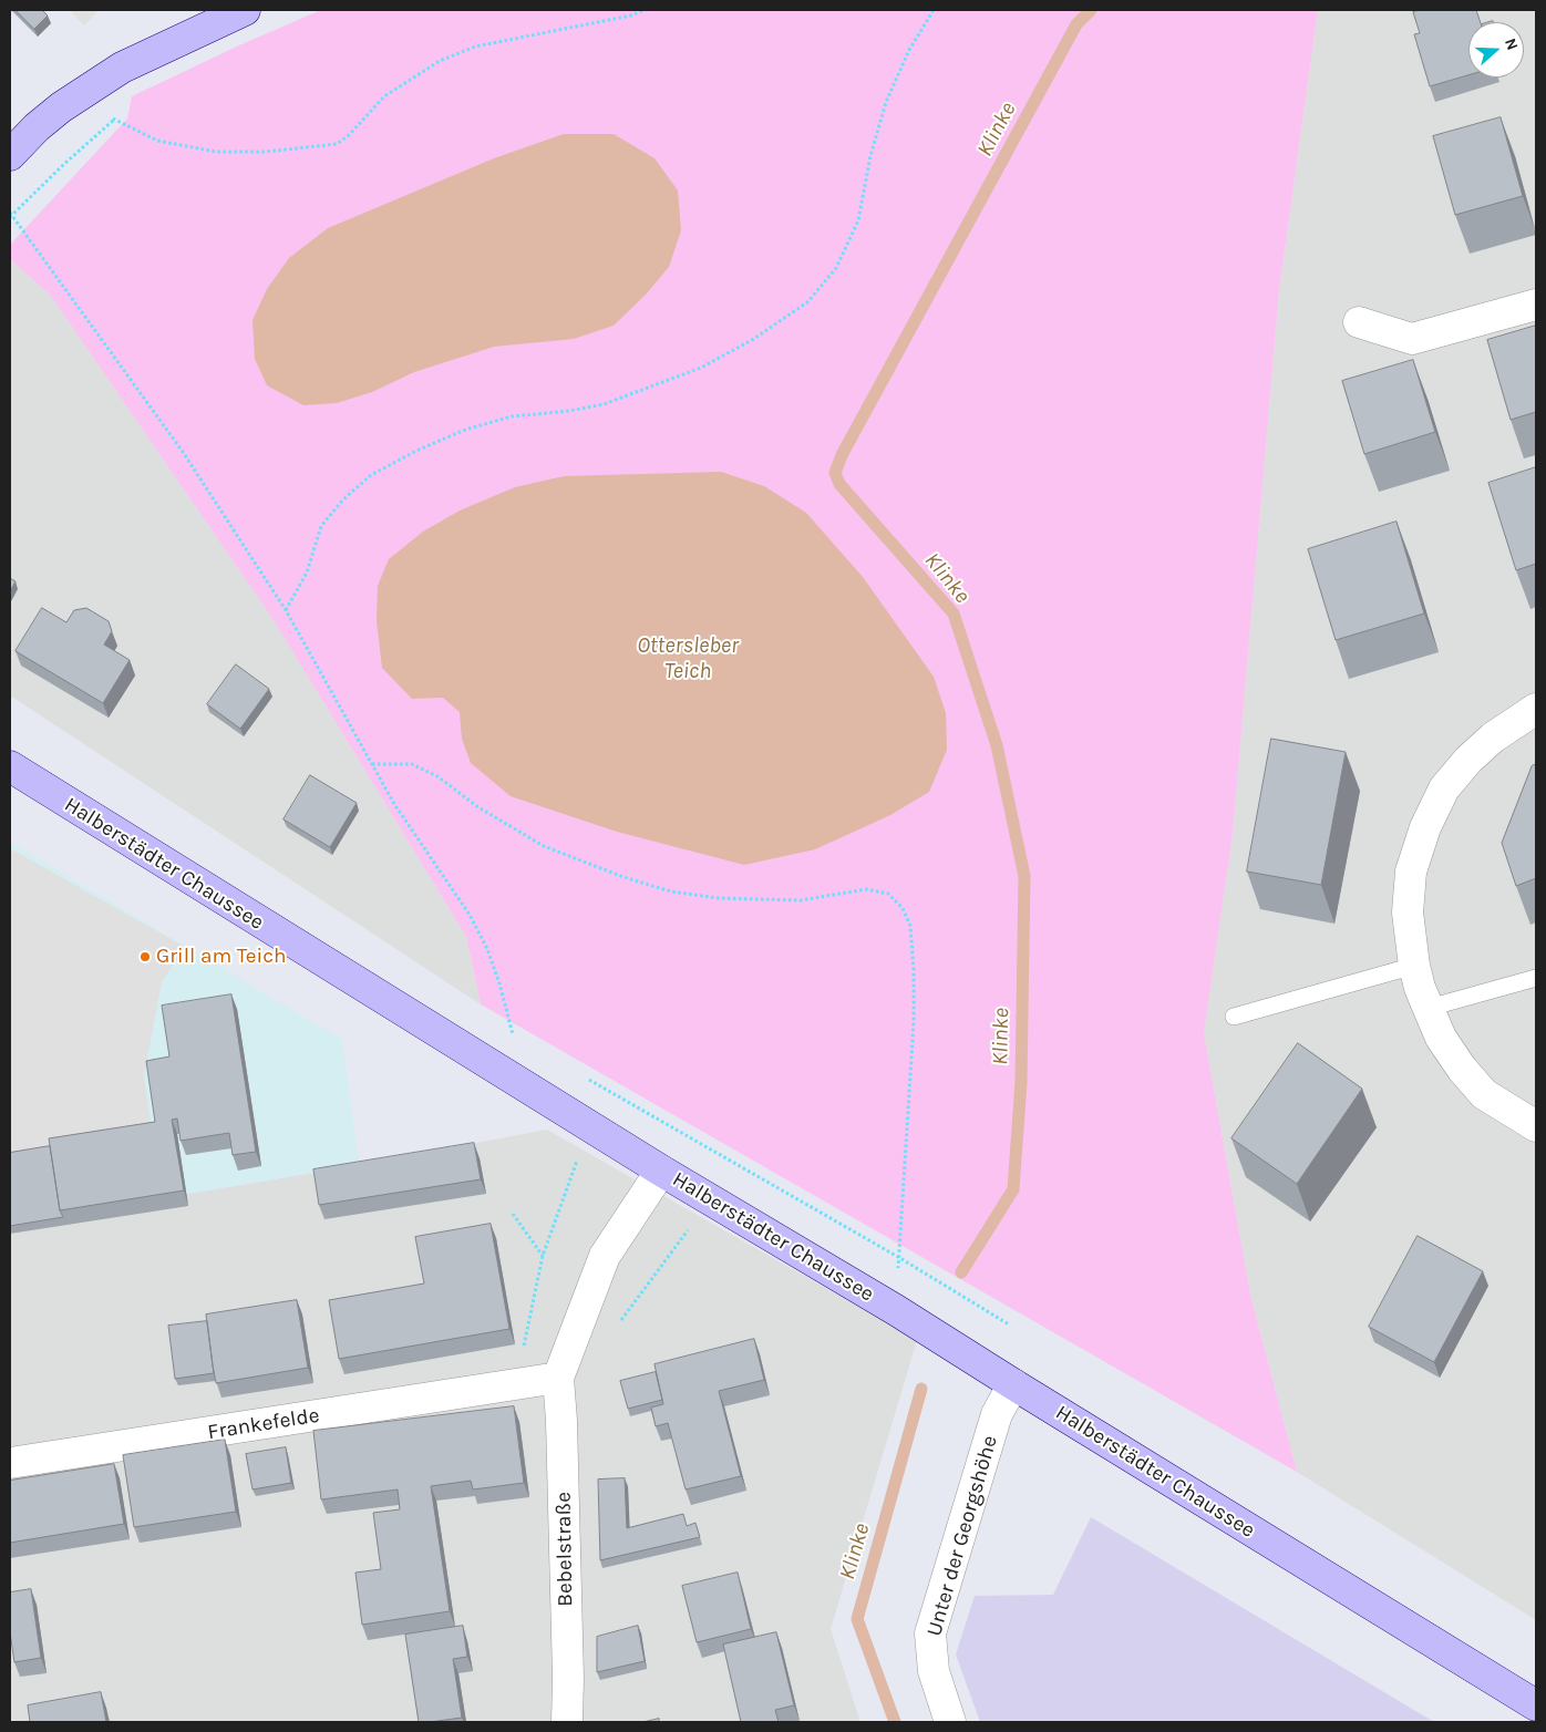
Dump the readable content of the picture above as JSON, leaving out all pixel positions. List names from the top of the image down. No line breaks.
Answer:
{"streets":{"main road":["Halberstädter Chaussee"],"street":["Frankefelde","Unter der Georgshöhe","Bebelstraße"]},"crossings":[["Halberstädter Chaussee","Unter der Georgshöhe"],["Frankefelde","Bebelstraße"]],"water":["Klinke","Ottersleber Teich"],"places":["Grill am Teich"],"north":"right"}
